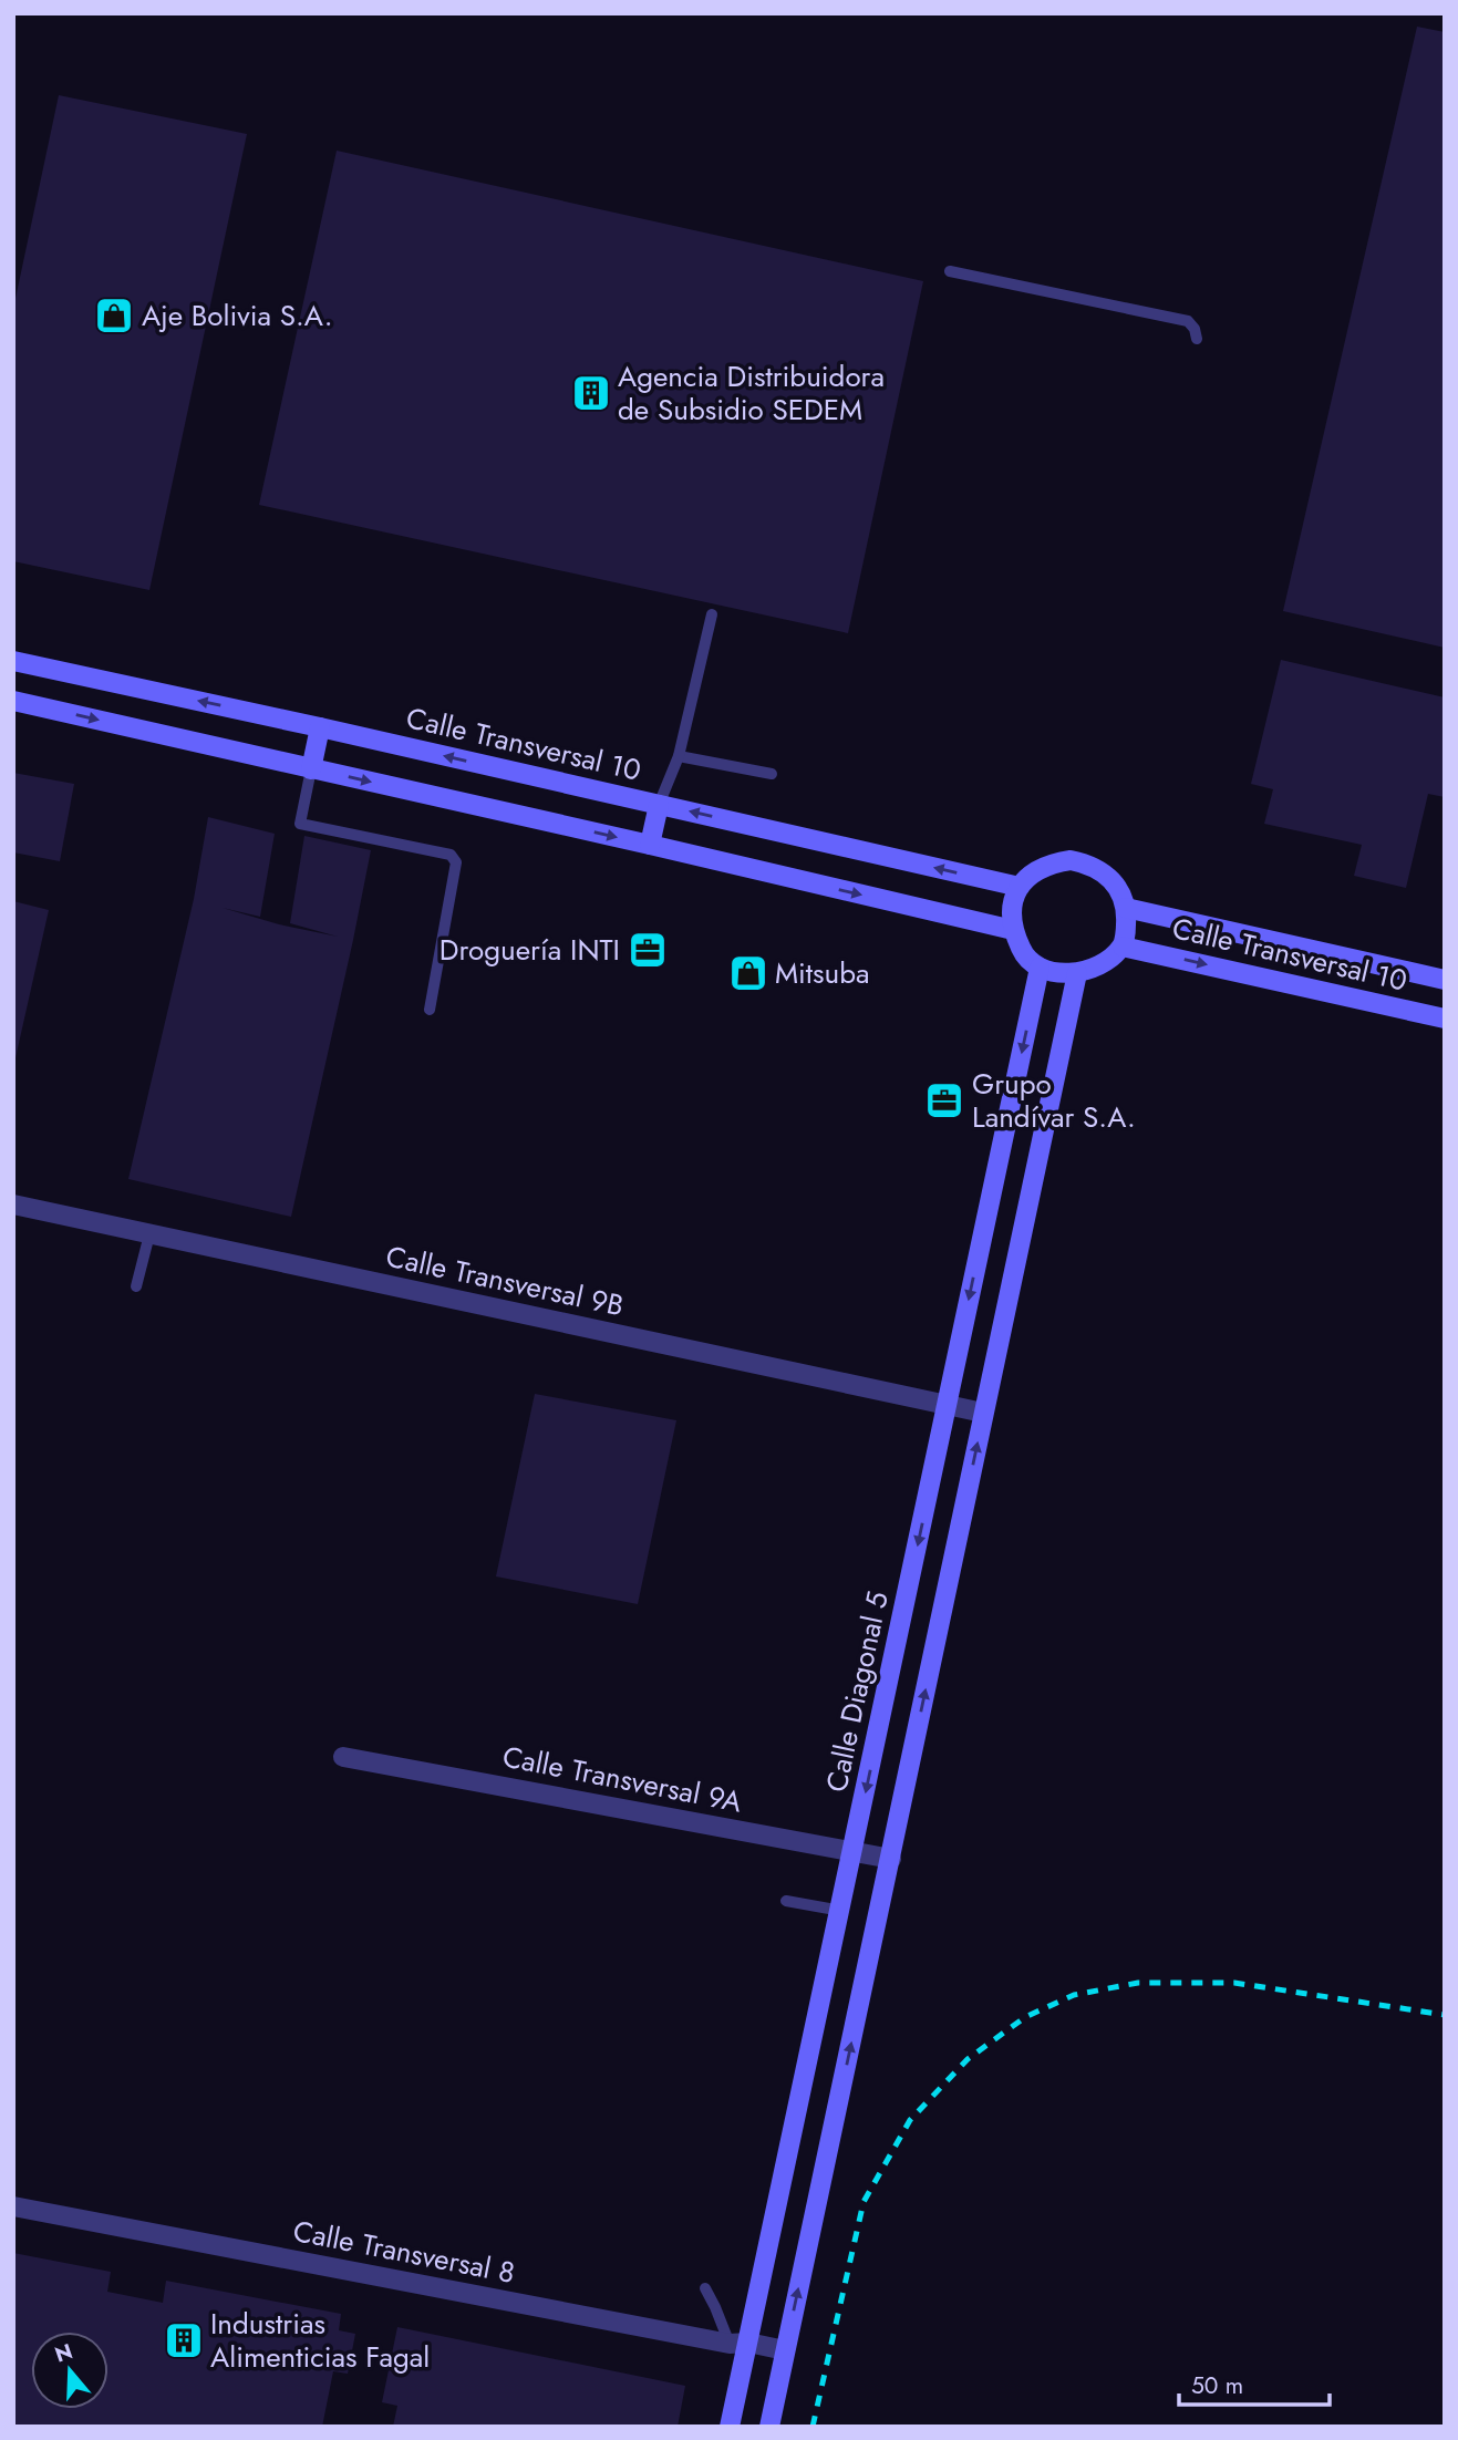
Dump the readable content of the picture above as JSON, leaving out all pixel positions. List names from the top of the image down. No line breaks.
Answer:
{"streets":{"main road":["Calle Transversal 10","Calle Diagonal 5"],"street":["Calle Transversal 9B","Calle Transversal 9A","Calle Transversal 8"]},"crossings":[["Calle Transversal 10","Calle Diagonal 5"],["Calle Transversal 9B","Calle Diagonal 5"],["Calle Diagonal 5","Calle Transversal 9A"],["Calle Diagonal 5","Calle Transversal 8"]],"places":{"shop":["Aje Bolivia S.A.","Mitsuba"],"building":["Agencia Distribuidora de Subsidio SEDEM","Industrias Alimenticias Fagal"],"office":["Droguería INTI","Grupo Landívar S.A."]},"scale_bar":"50 m","north":"top"}
